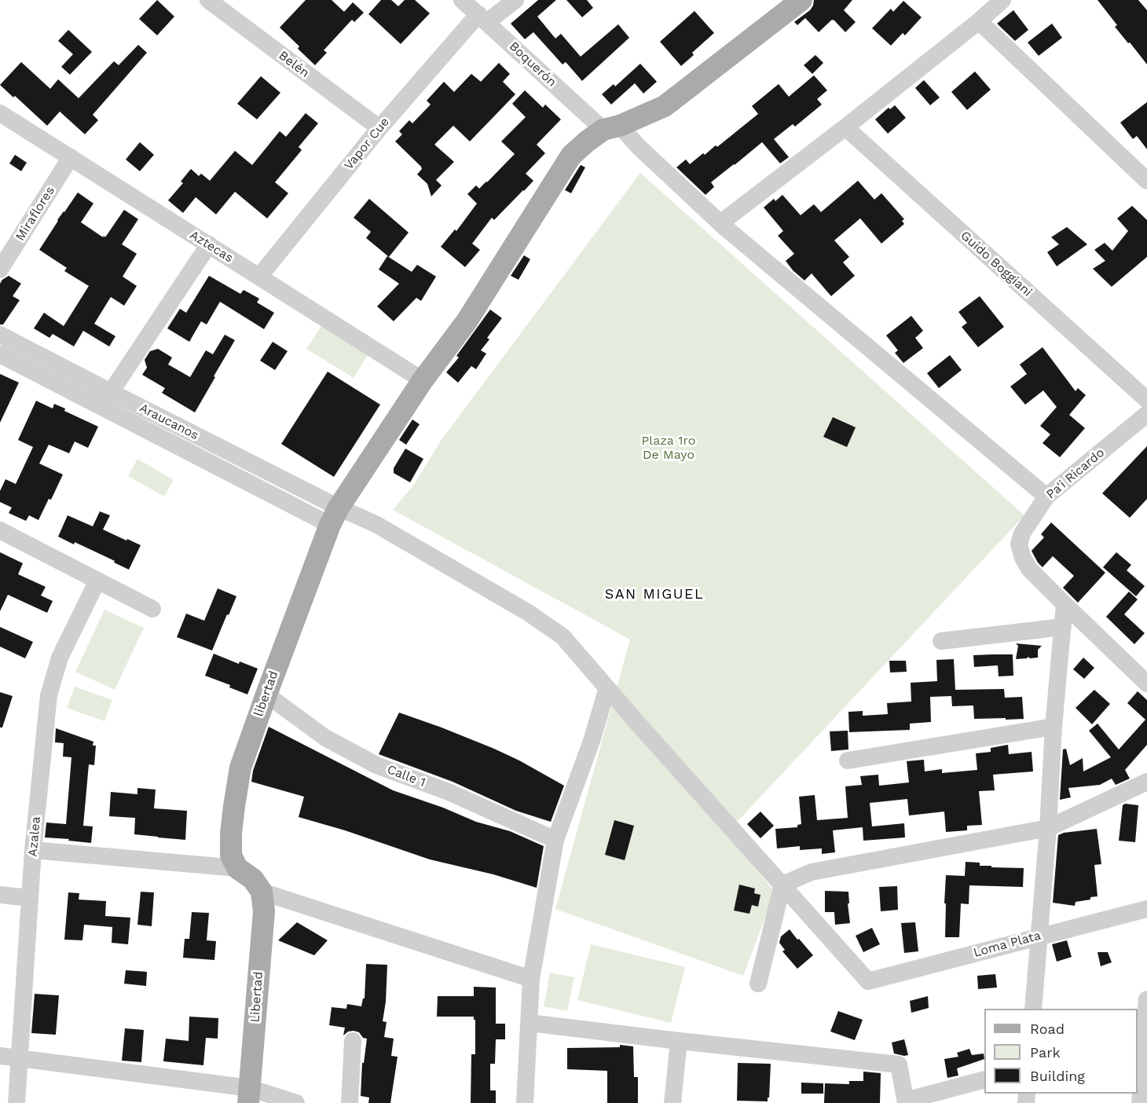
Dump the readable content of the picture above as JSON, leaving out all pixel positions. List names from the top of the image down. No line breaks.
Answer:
{"streets":{"main road":["libertad","Libertad"],"street":["Belén","Boquerón","Vapor Cue","Miraflores","Aztecas","Guido Boggiani","Araucanos","Pa'i Ricardo","Calle 1","Azalea","Loma Plata"]},"crossings":[["Belén","Vapor Cue"],["Boquerón","Vapor Cue"],["Boquerón","Pa'i Ricardo"],["Boquerón","libertad"],["Vapor Cue","Aztecas"],["Miraflores","Aztecas"],["Aztecas","libertad"],["Araucanos","libertad"],["Araucanos","Loma Plata"],["libertad","Calle 1"]],"districts":["SAN MIGUEL"],"parks":["Plaza 1ro De Mayo"],"legend":["Road","Park","Building"]}
